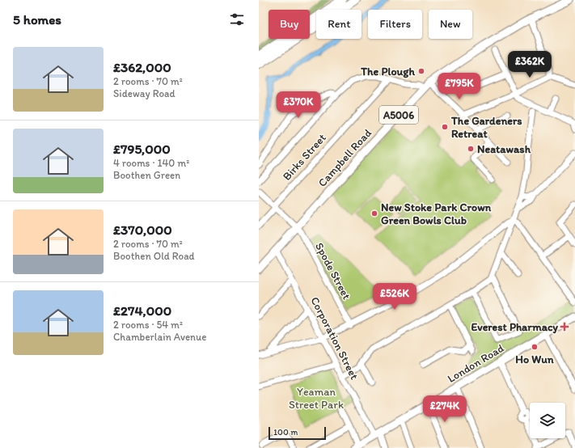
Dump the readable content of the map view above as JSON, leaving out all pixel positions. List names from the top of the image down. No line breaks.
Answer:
{"streets":{"main road":["A5006","Campbell Road","London Road"],"street":["Birks Street","Spode Street","Corporation Street"]},"crossings":[["Birks Street","Spode Street"],["Campbell Road","Spode Street"],["Campbell Road","Corporation Street"],["Corporation Street","London Road"]],"parks":["Yeaman Street Park"],"places":{"other":["The Plough","The Gardeners Retreat","Neatawash","New Stoke Park Crown Green Bowls Club","Ho Wun"],"health":["Everest Pharmacy"]},"scale_bar":"100 m","page":{"heading":"5 homes","chip":["Buy","Rent","Filters","New"],"list":[{"name":"£362,000","note":"2 rooms · 70 m² · Sideway Road"},{"name":"£795,000","note":"4 rooms · 140 m² · Boothen Green"},{"name":"£370,000","note":"2 rooms · 70 m² · Boothen Old Road"},{"name":"£274,000","note":"2 rooms · 54 m² · Chamberlain Avenue"}],"price":["£362K","£795K","£370K","£526K","£274K"],"scale":"100 m"}}
